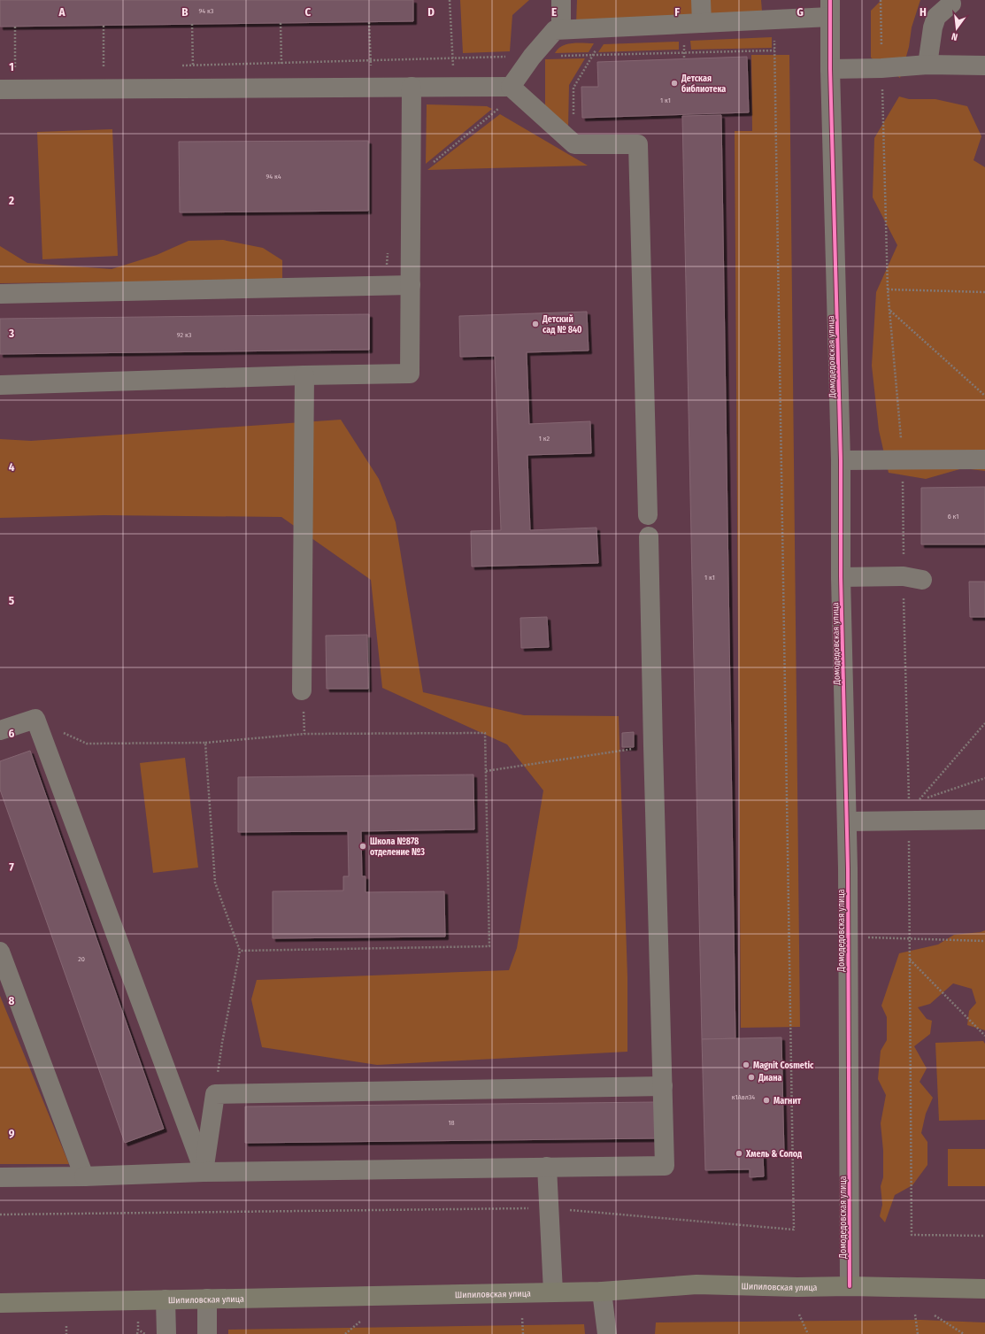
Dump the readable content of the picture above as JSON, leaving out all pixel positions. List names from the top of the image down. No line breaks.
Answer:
{"streets":{"main road":["Шипиловская улица"],"street":["Домодедовская улица"]},"crossings":[["Домодедовская улица","Шипиловская улица"]],"places":["Детская библиотека","Детский сад № 840","Школа №878 отделение №3","Magnit Cosmetic","Диана","Магнит","Хмель & Солод"],"house_numbers":["94 к3","1 к1","94 к4","92 к3","1 к2","6 к1","1 к1","20","к1Авл34","18"],"north":"bottom","grid":{"columns":["A","B","C","D","E","F","G","H"],"rows":["1","2","3","4","5","6","7","8","9"]}}
